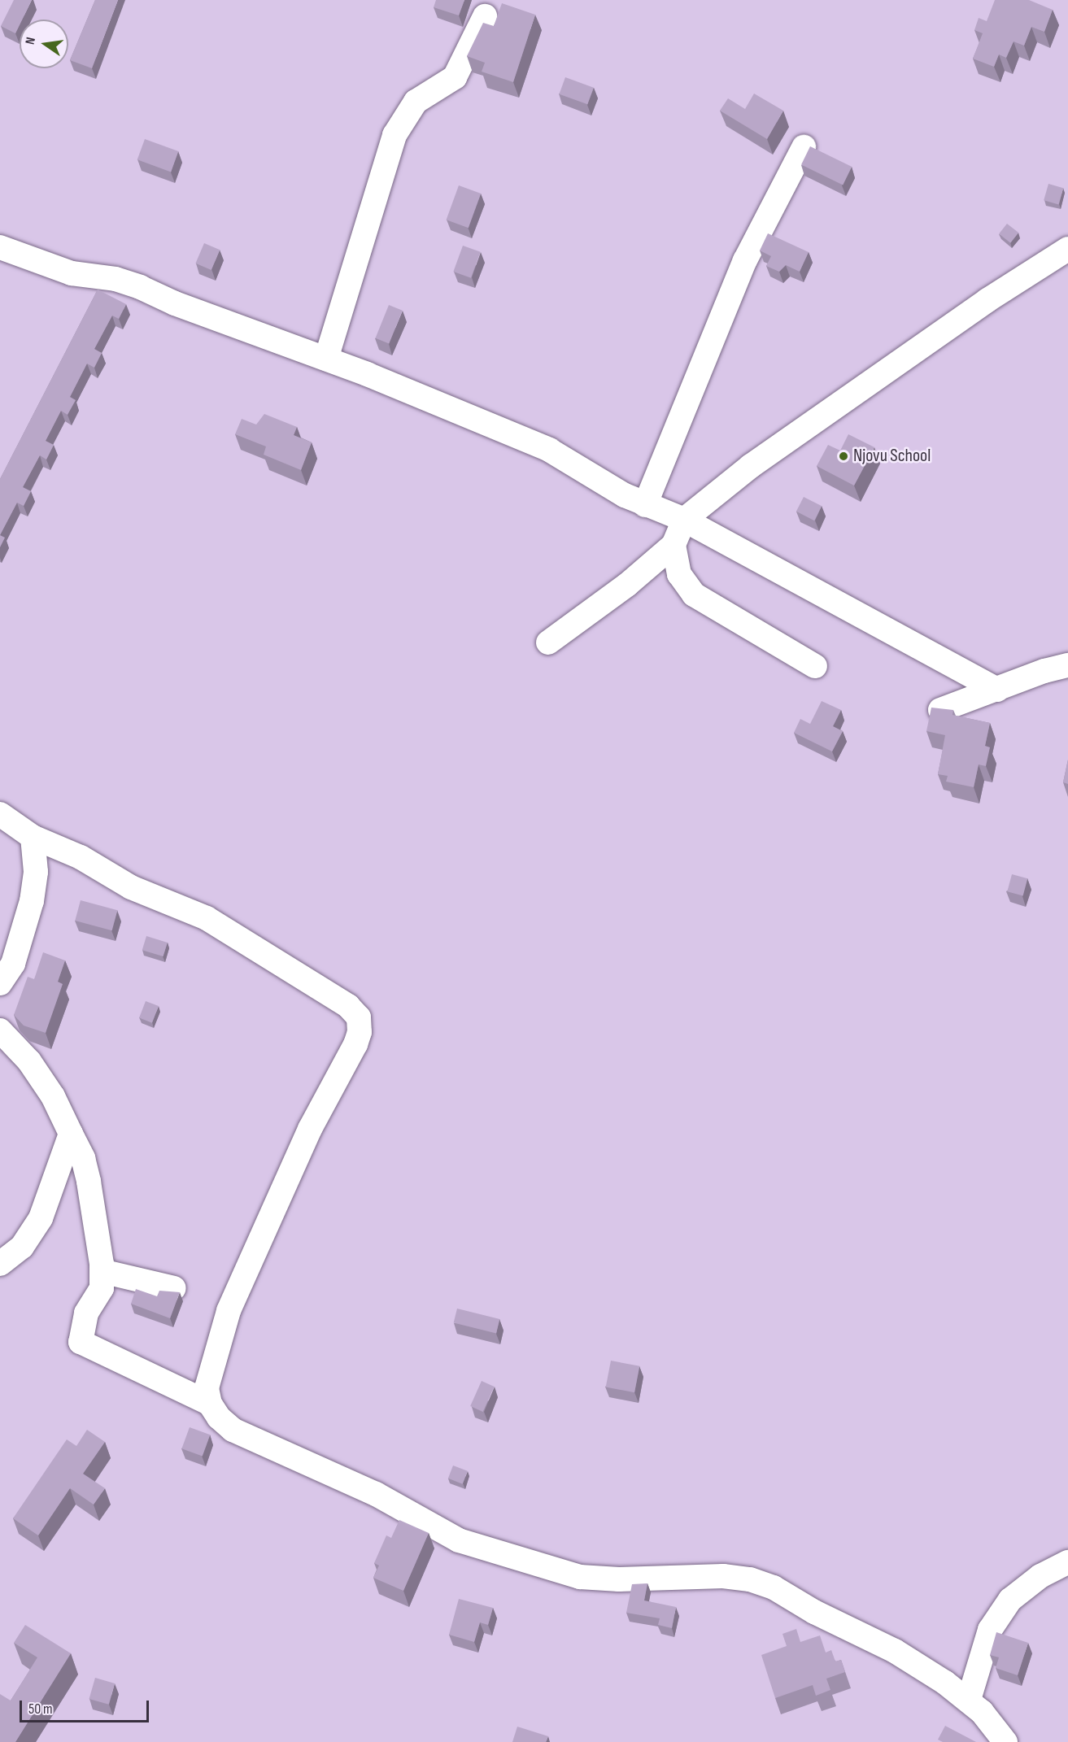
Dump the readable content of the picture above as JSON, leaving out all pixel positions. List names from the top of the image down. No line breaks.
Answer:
{"places":["Njovu School"],"scale_bar":"50 m","north":"left"}
